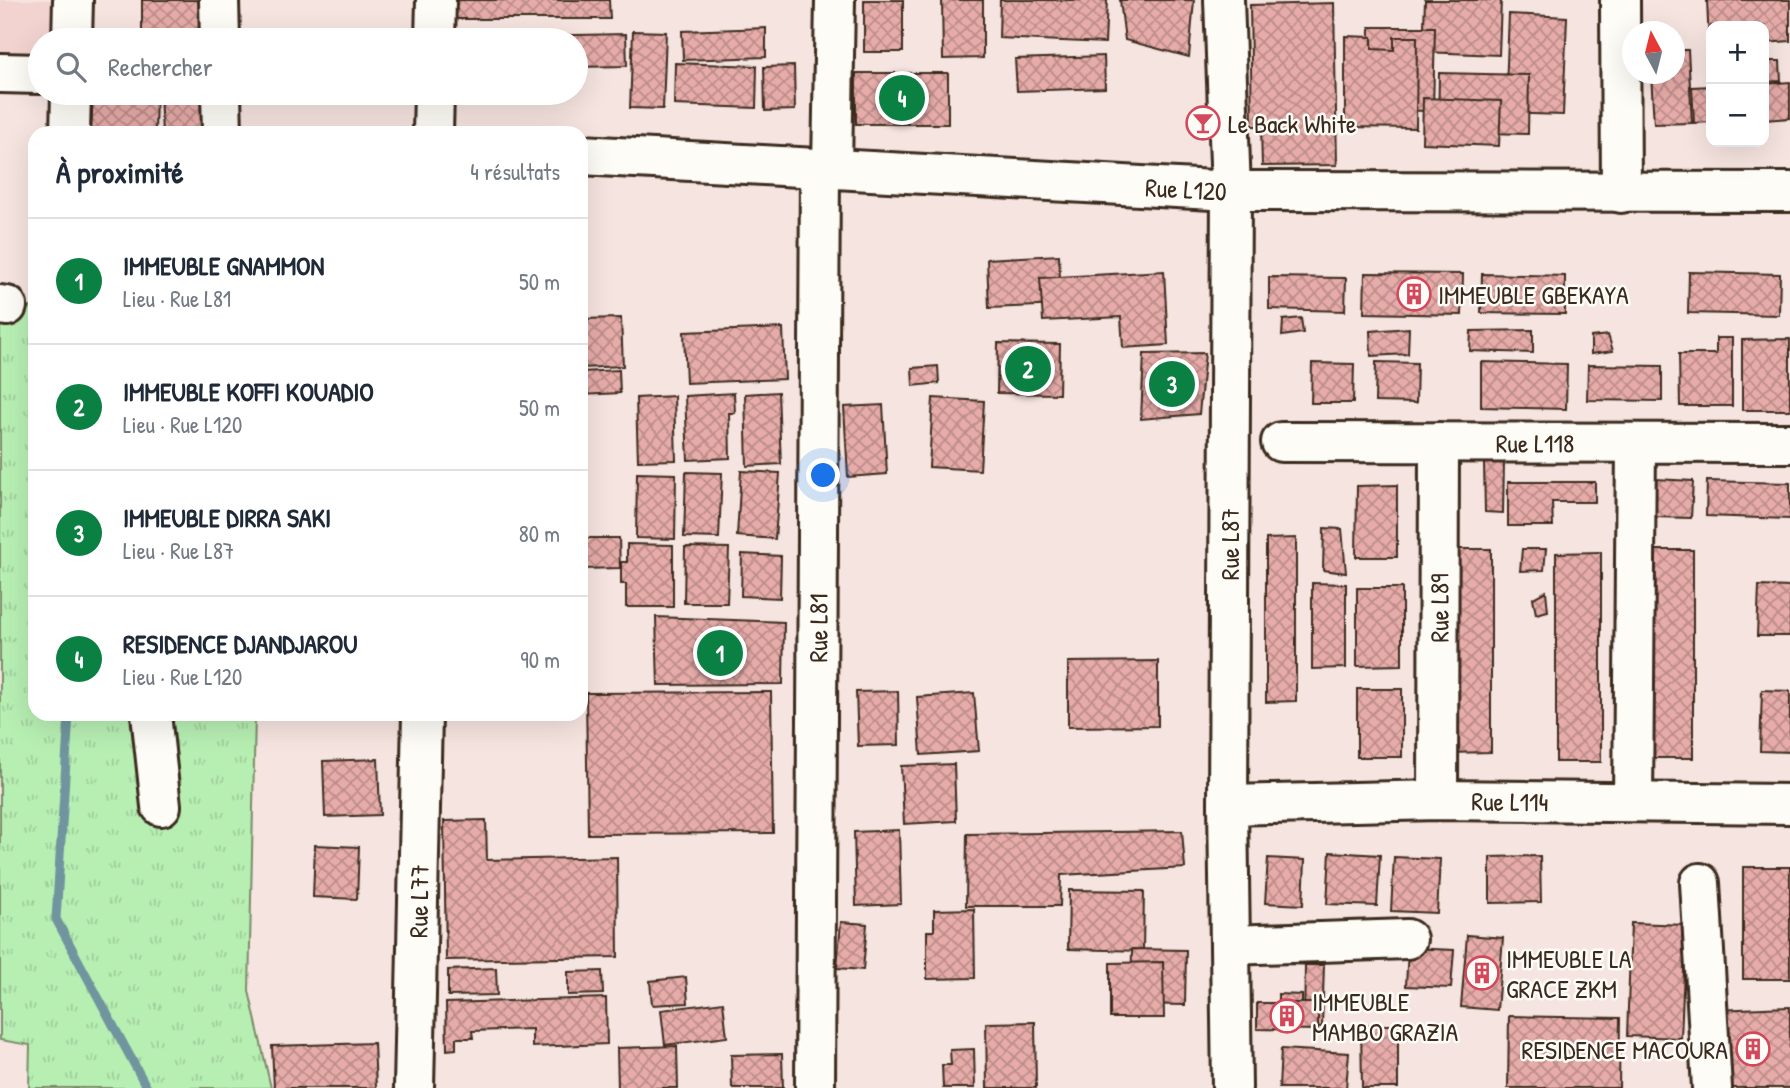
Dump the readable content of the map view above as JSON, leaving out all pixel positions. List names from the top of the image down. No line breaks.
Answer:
{"streets":{"street":["Rue L120","Rue L118","Rue L87","Rue L89","Rue L81","Rue L114","Rue L77"]},"crossings":[["Rue L120","Rue L87"],["Rue L120","Rue L81"],["Rue L118","Rue L89"],["Rue L87","Rue L114"],["Rue L89","Rue L114"]],"places":{"bar":["Le Back White"],"building":["IMMEUBLE GBEKAYA","IMMEUBLE LA GRACE ZKM","IMMEUBLE MAMBO GRAZIA","RESIDENCE MACOURA"]},"north":"top","page":{"map_buttons":["+","−"],"search":"Rechercher","pins":["4","2","3","1"],"heading":["À proximité","4 résultats"],"list":[{"mark":"1","name":"IMMEUBLE GNAMMON","note":"Lieu · Rue L81","value":"50 m"},{"mark":"2","name":"IMMEUBLE KOFFI KOUADIO","note":"Lieu · Rue L120","value":"50 m"},{"mark":"3","name":"IMMEUBLE DIRRA SAKI","note":"Lieu · Rue L87","value":"80 m"},{"mark":"4","name":"RESIDENCE DJANDJAROU","note":"Lieu · Rue L120","value":"90 m"}]}}
